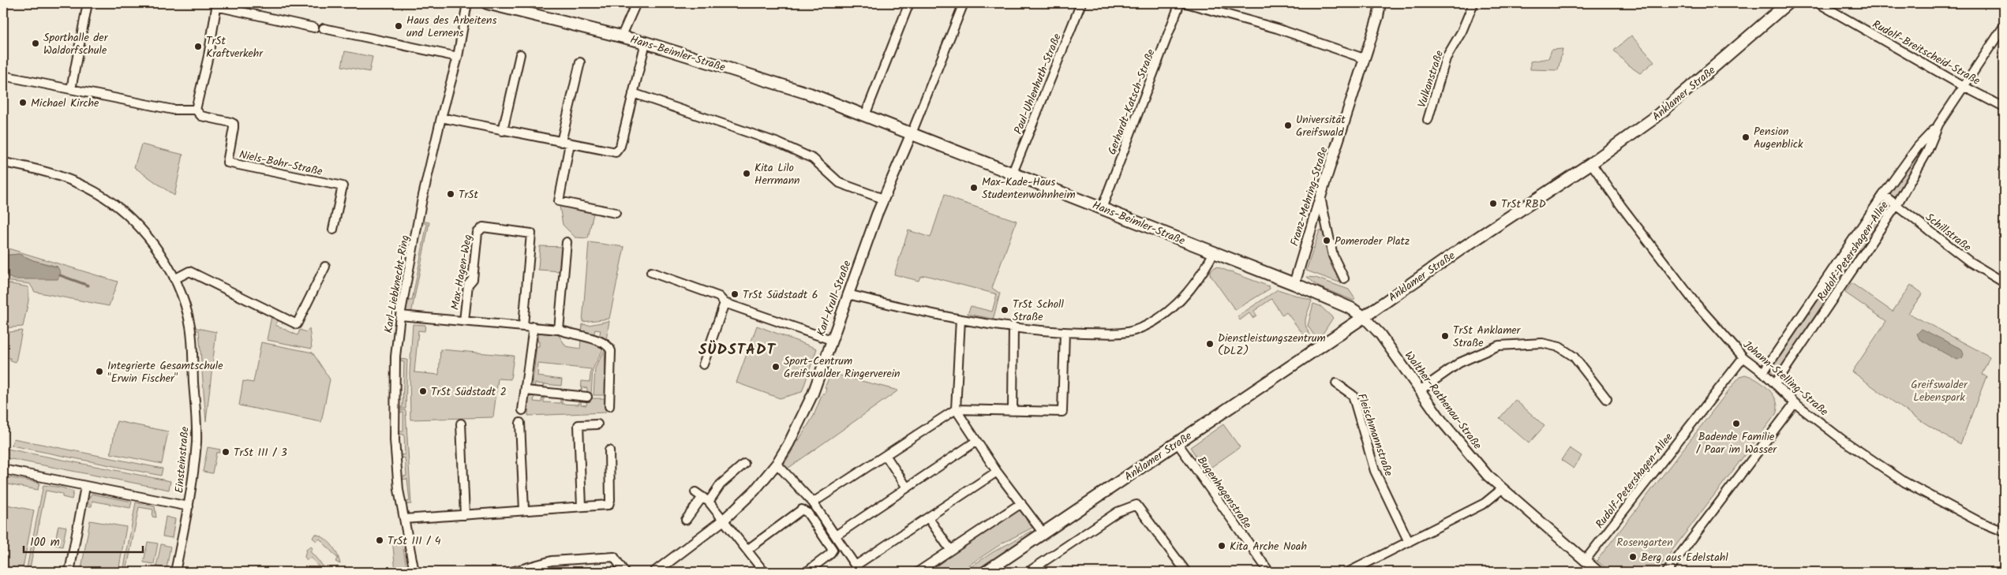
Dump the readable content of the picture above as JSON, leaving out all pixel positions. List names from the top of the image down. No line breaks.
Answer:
{"streets":{"main road":["Hans-Beimler-Straße","Anklamer Straße"],"street":["Rudolf-Breitscheid-Straße","Vulkanstraße","Paul-Uhlenhuth-Straße","Gerhardt-Katsch-Straße","Niels-Bohr-Straße","Franz-Mehring-Straße","Schillstraße","Rudolf-Petershagen-Allee","Max-Hagen-Weg","Karl-Liebknecht-Ring","Karl-Krull-Straße","Johann-Stelling-Straße","Walther-Rathenau-Straße","Fleischmannstraße","Einsteinstraße","Bugenhagenstraße"]},"crossings":[["Rudolf-Breitscheid-Straße","Rudolf-Petershagen-Allee"],["Hans-Beimler-Straße","Paul-Uhlenhuth-Straße"],["Hans-Beimler-Straße","Anklamer Straße"],["Hans-Beimler-Straße","Gerhardt-Katsch-Straße"],["Hans-Beimler-Straße","Franz-Mehring-Straße"],["Hans-Beimler-Straße","Karl-Krull-Straße"],["Hans-Beimler-Straße","Walther-Rathenau-Straße"],["Anklamer Straße","Johann-Stelling-Straße"],["Anklamer Straße","Walther-Rathenau-Straße"],["Anklamer Straße","Bugenhagenstraße"],["Schillstraße","Rudolf-Petershagen-Allee"],["Rudolf-Petershagen-Allee","Johann-Stelling-Straße"],["Rudolf-Petershagen-Allee","Walther-Rathenau-Straße"],["Max-Hagen-Weg","Karl-Liebknecht-Ring"]],"districts":["SÜDSTADT"],"parks":["Greifswalder Lebenspark","Rosengarten"],"places":["Haus des Arbeitens und Lernens","Sporthalle der Waldorfschule","TrSt Kraftverkehr","Michael Kirche","Universität Greifswald","Pension Augenblick","Kita Lilo Herrmann","Max-Kade-Haus Studentenwohnheim","TrSt","TrSt RBD","Pomeroder Platz","TrSt Südstadt 6","TrSt Scholl Straße","TrSt Anklamer Straße","Dienstleistungszentrum (DLZ)","Sport-Centrum Greifswalder Ringerverein","Integrierte Gesamtschule \"Erwin Fischer\"","TrSt Südstadt 2","Badende Familie / Paar im Wasser","TrSt III / 3","TrSt III / 4","Kita Arche Noah","Berg aus Edelstahl"],"scale_bar":"100 m"}
